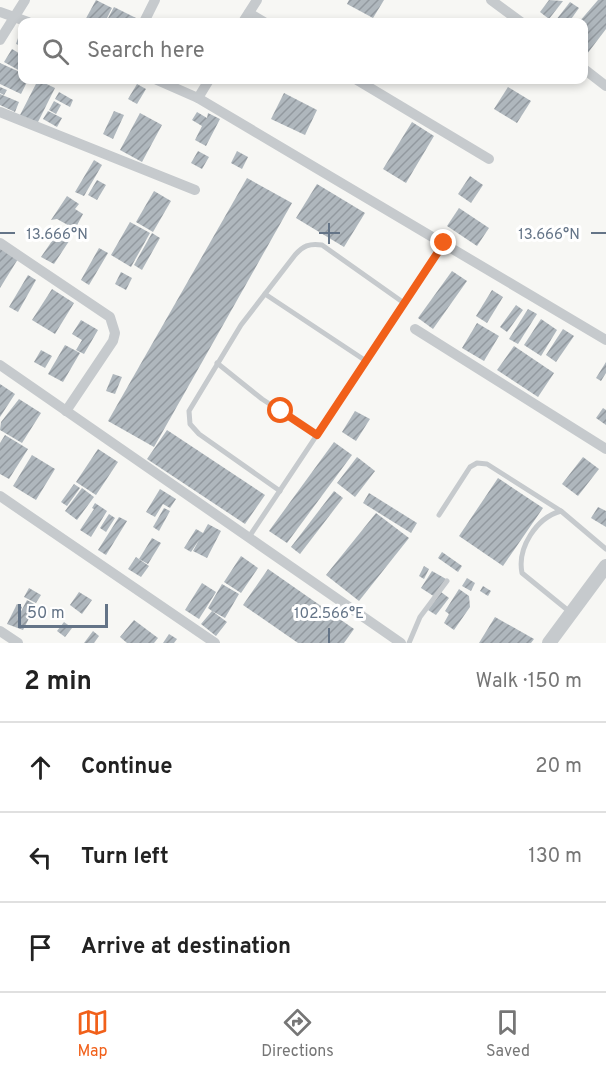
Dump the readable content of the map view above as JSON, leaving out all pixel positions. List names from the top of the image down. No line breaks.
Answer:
{"scale_bar":"50 m","page":{"search":"Search here","scale":"50 m","heading":["2 min","Walk · 150 m"],"list":[["Continue","20 m"],["Turn left","130 m"],"Arrive at destination"],"nav":["Map","Directions","Saved"]},"coordinates":["13.666°N","102.566°E"]}
